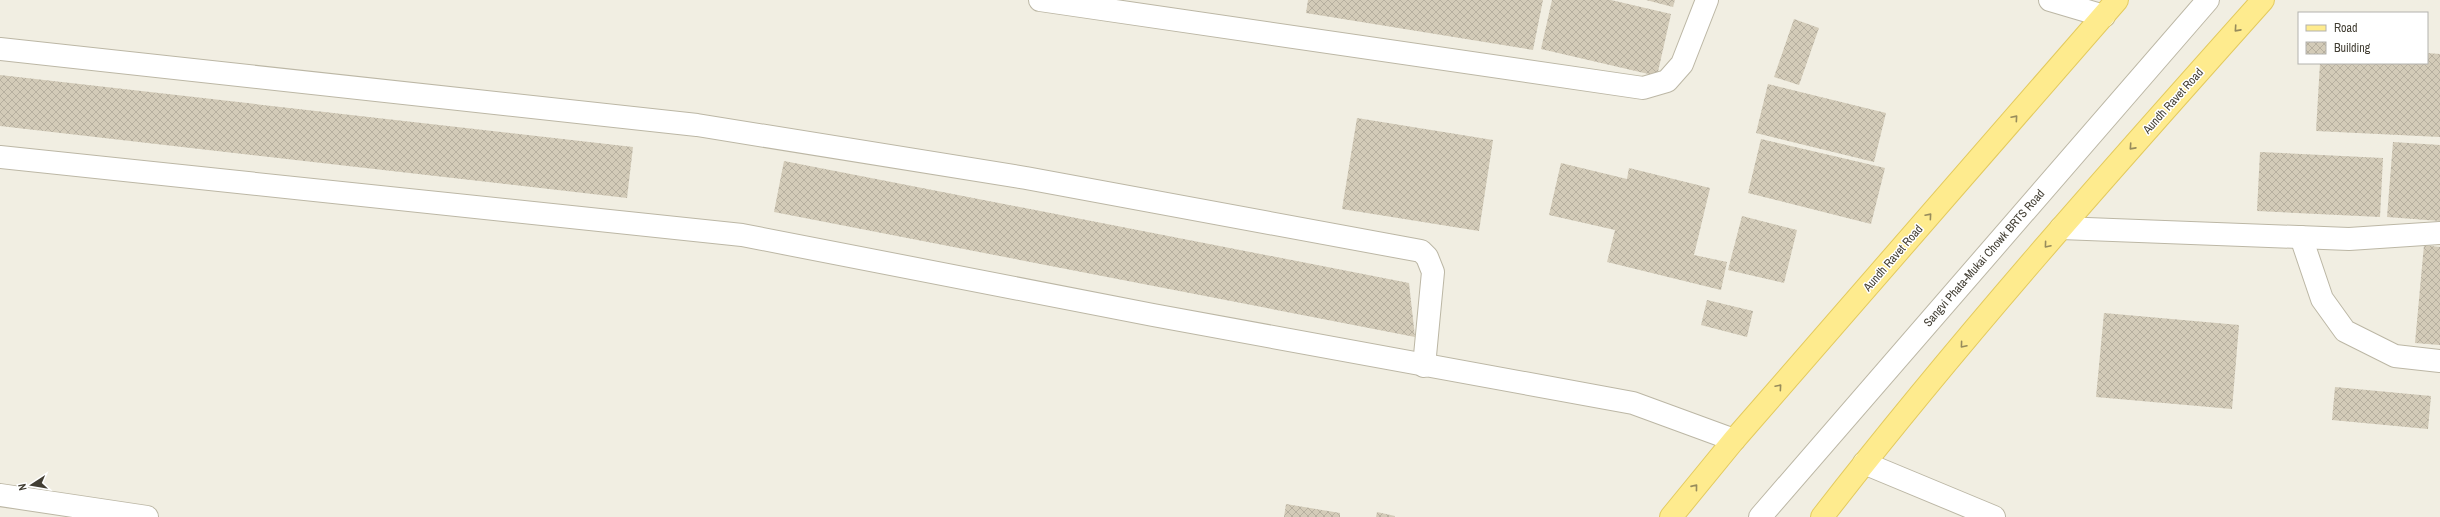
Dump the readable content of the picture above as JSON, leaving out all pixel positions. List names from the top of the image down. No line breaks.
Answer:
{"streets":{"main road":["Aundh Ravet Road"],"street":["Sangvi Phata-Mukai Chowk BRTS Road"]},"legend":["Road","Building"],"north":"left"}
